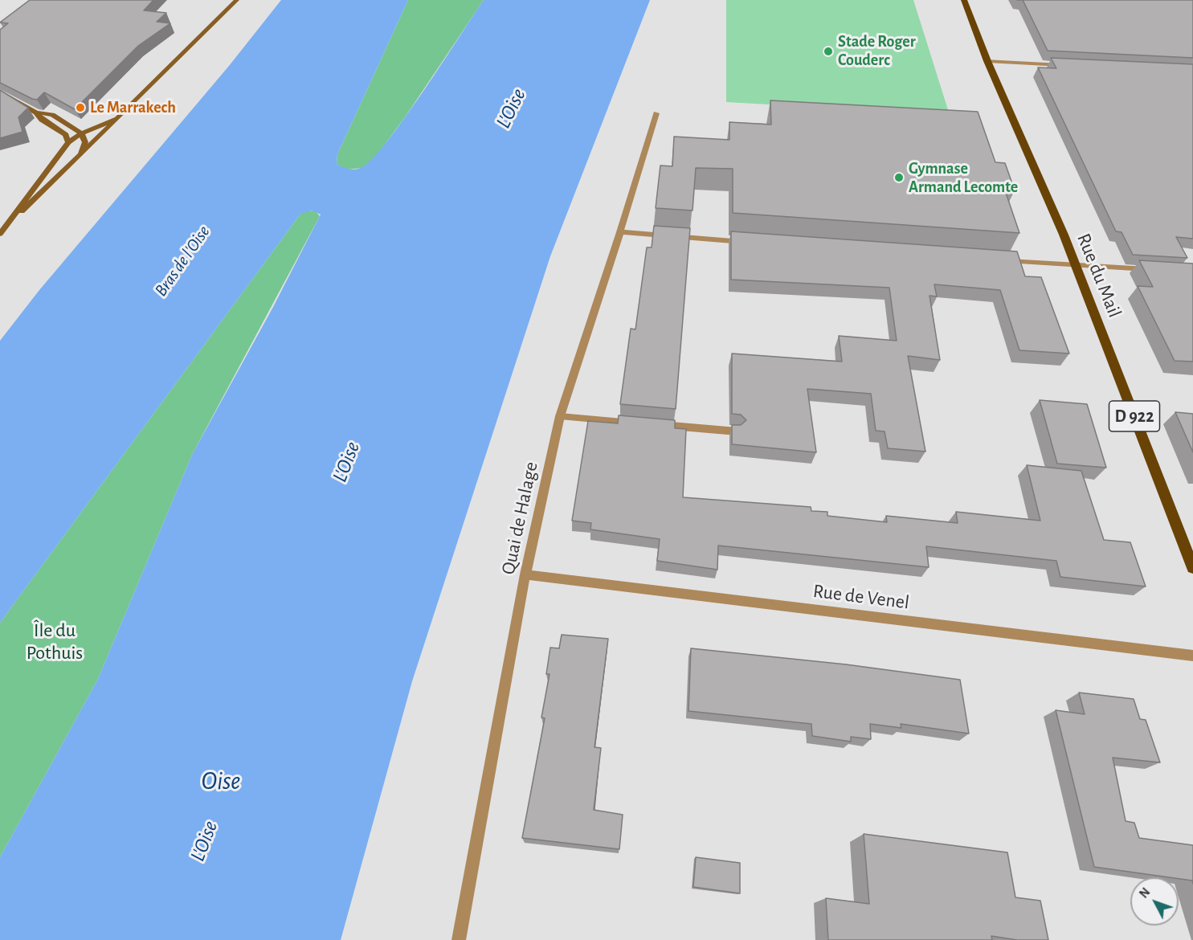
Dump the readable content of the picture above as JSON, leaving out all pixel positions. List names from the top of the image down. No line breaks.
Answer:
{"streets":{"main road":["Rue du Mail","D 922"],"street":["Quai de Halage","Rue de Venel"]},"crossings":[["Quai de Halage","Rue de Venel"]],"water":["L'Oise","Bras de l'Oise","Oise"],"parks":["Île du Pothuis"],"places":["Stade Roger Couderc","Le Marrakech","Gymnase Armand Lecomte"],"north":"top left"}
